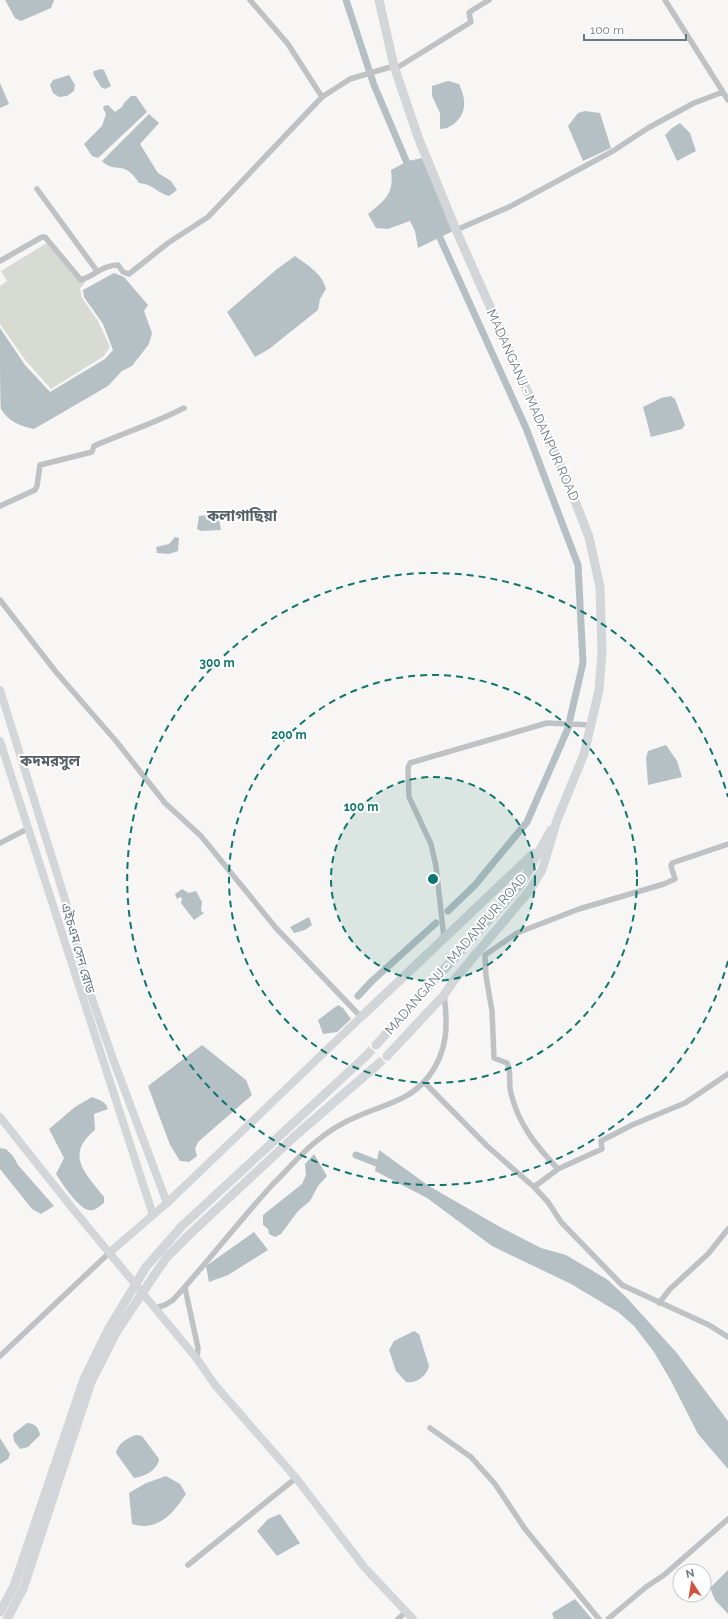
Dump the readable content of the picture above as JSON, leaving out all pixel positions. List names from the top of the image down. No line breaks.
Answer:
{"streets":{"main road":["MADANGANJ - MADANPUR ROAD","এইচএম সেন রোড"]},"districts":["কলাগাছিয়া","কদমরসুল"],"scale_bar":"100 m","north":"top","rings":["300 m","200 m","100 m"]}
